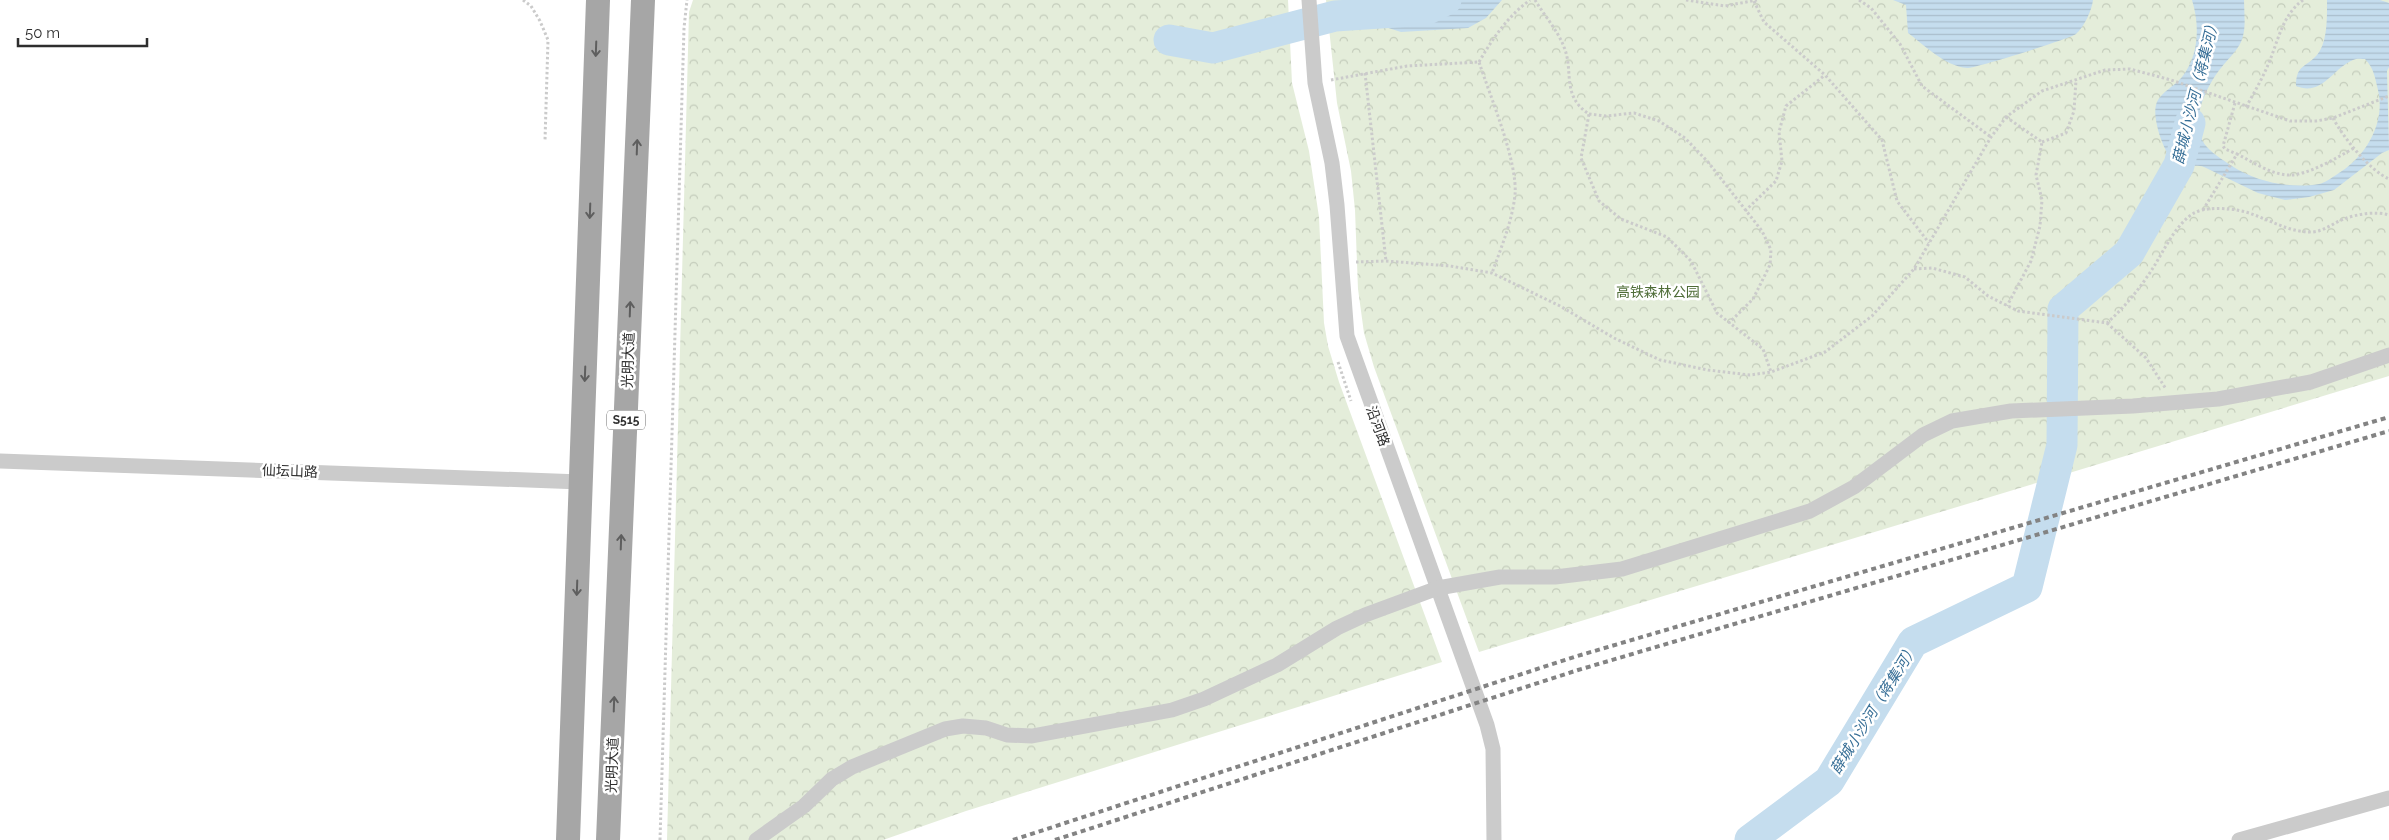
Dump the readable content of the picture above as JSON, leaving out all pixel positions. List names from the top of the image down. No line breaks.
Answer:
{"streets":{"main road":["光明大道","S515"],"street":["沿河路","仙坛山路"]},"water":["薛城小沙河（蒋集河）"],"parks":["高铁森林公园"],"scale_bar":"50 m"}
